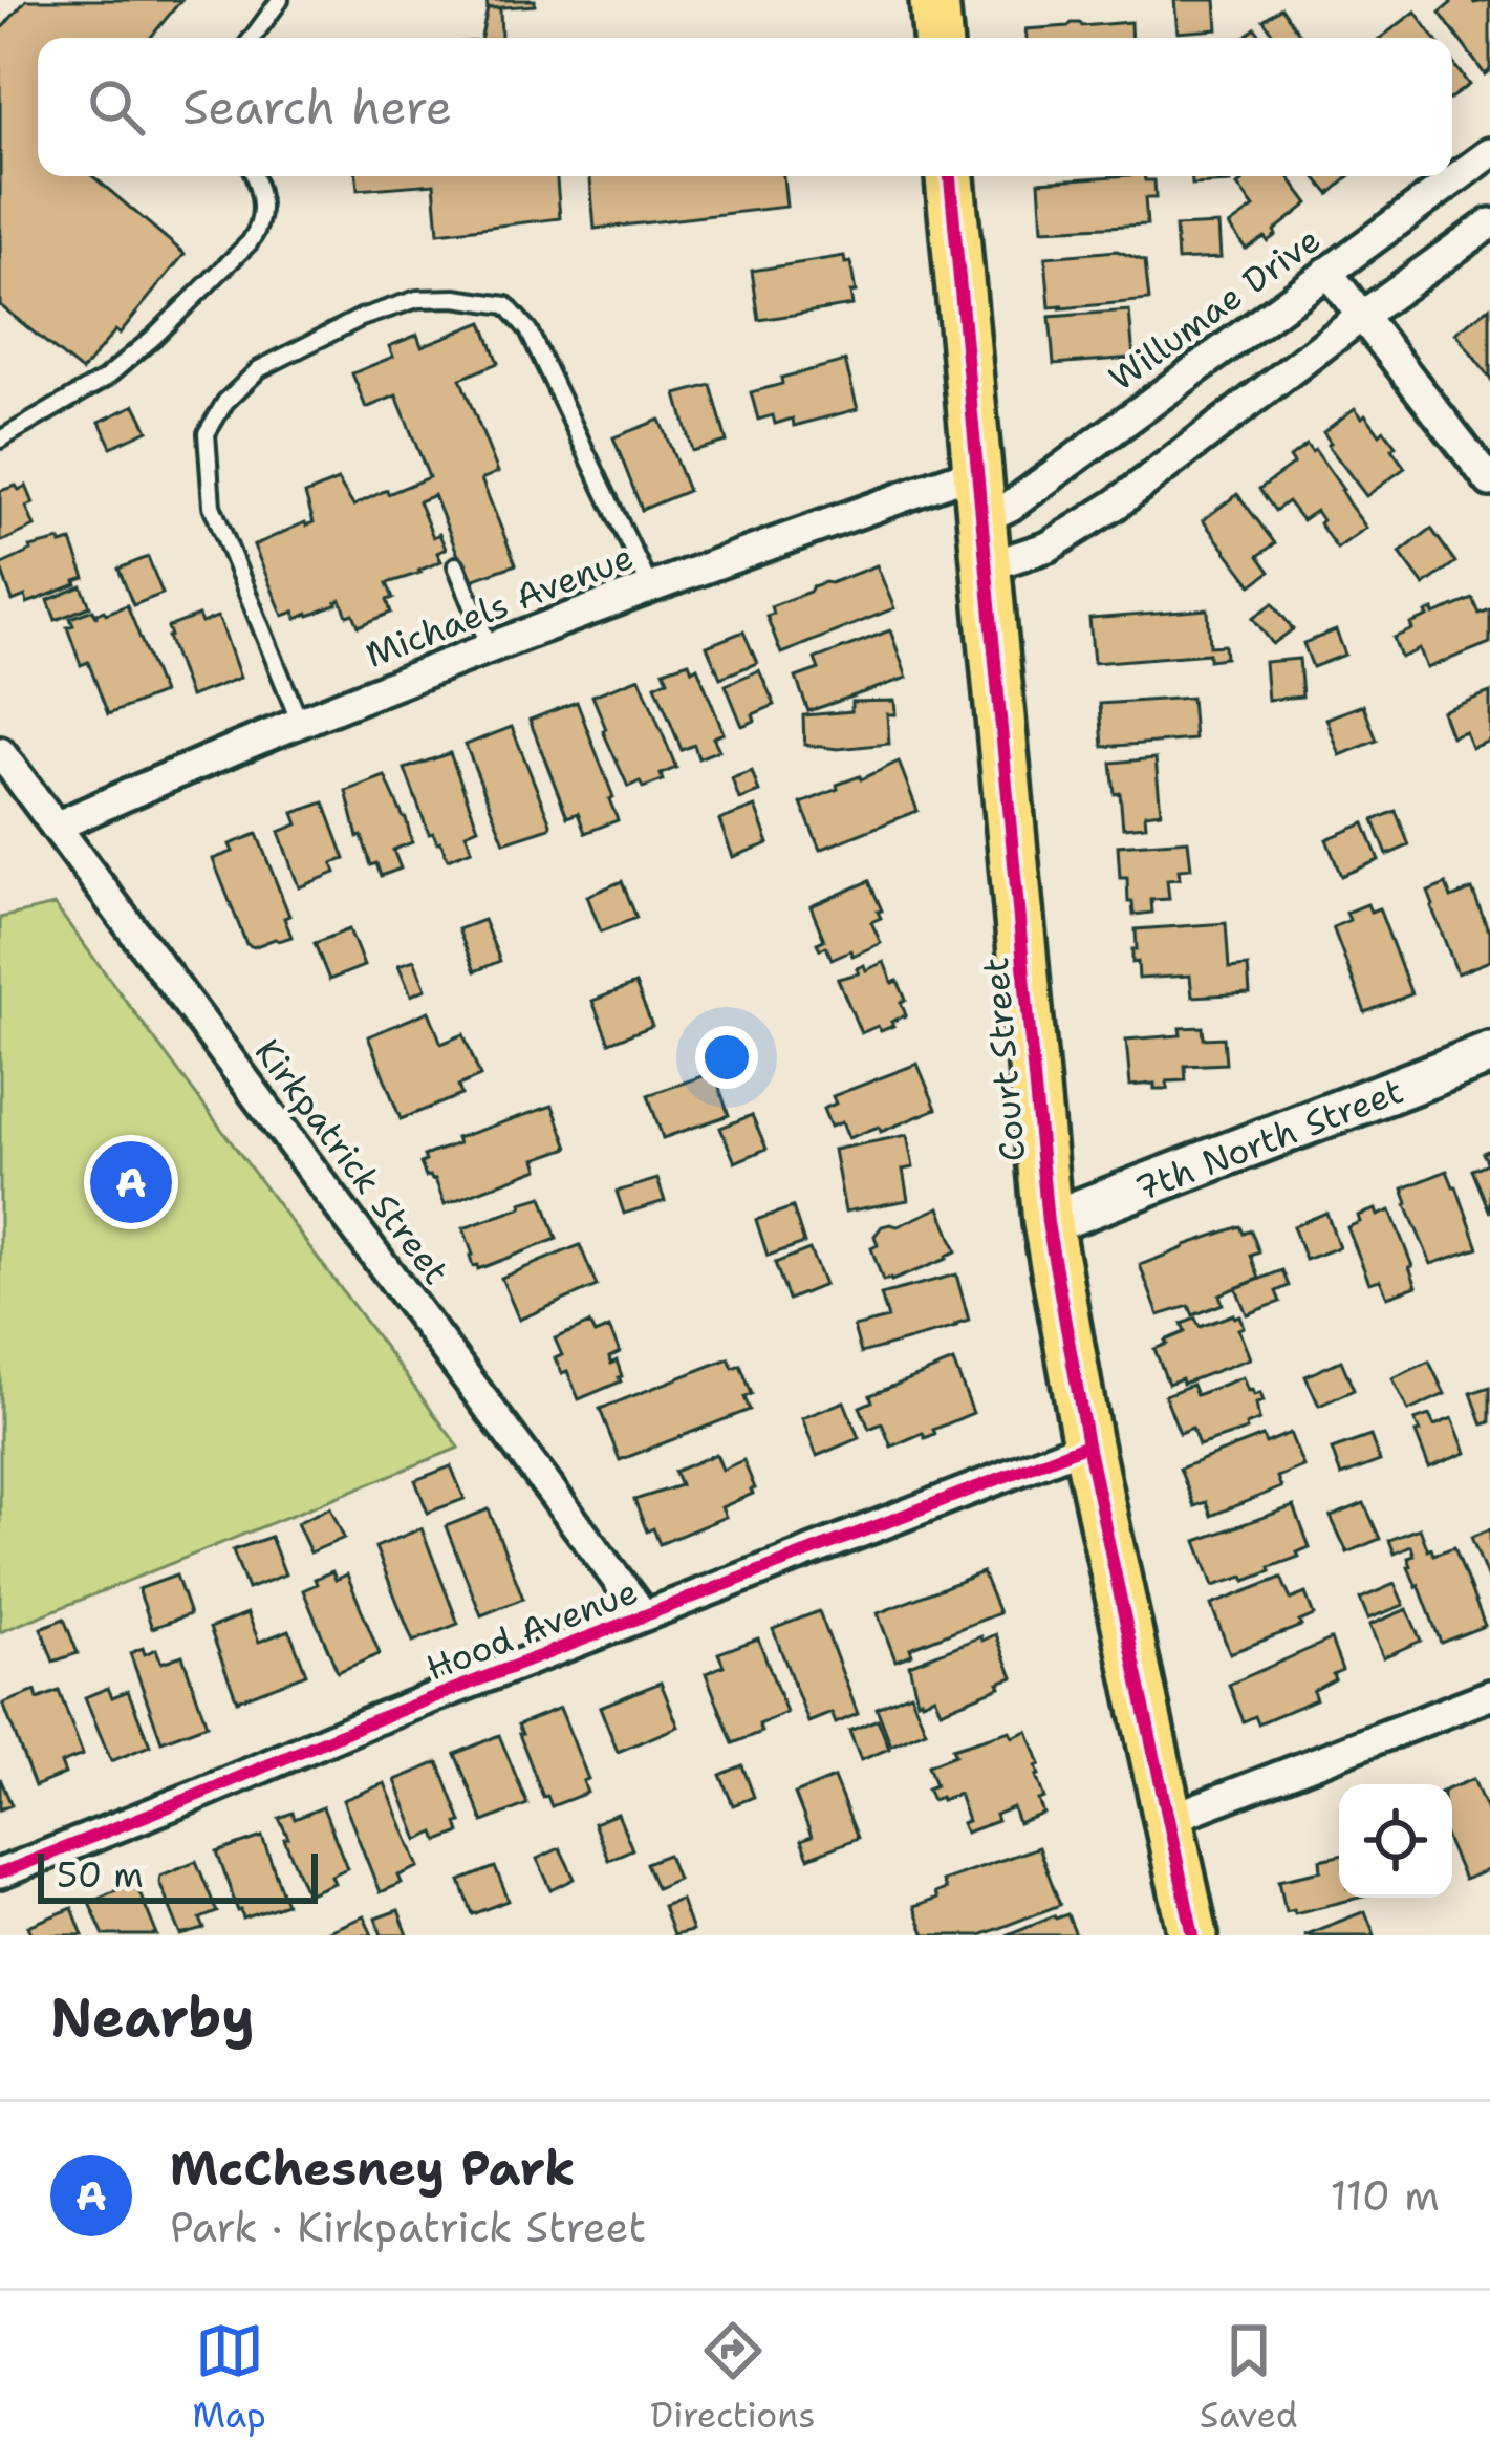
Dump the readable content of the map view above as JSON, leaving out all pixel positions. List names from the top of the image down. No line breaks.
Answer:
{"streets":{"main road":["Court Street"],"street":["Willumae Drive","Michaels Avenue","7th North Street","Kirkpatrick Street","Hood Avenue"]},"crossings":[["Willumae Drive","Court Street"],["Michaels Avenue","Court Street"],["Michaels Avenue","Kirkpatrick Street"],["Court Street","7th North Street"],["Court Street","Hood Avenue"],["Kirkpatrick Street","Hood Avenue"]],"scale_bar":"50 m","page":{"search":"Search here","pins":"A","scale":"50 m","heading":"Nearby","list":[{"mark":"A","name":"McChesney Park","note":"Park · Kirkpatrick Street","value":"110 m"}],"nav":["Map","Directions","Saved"]}}
